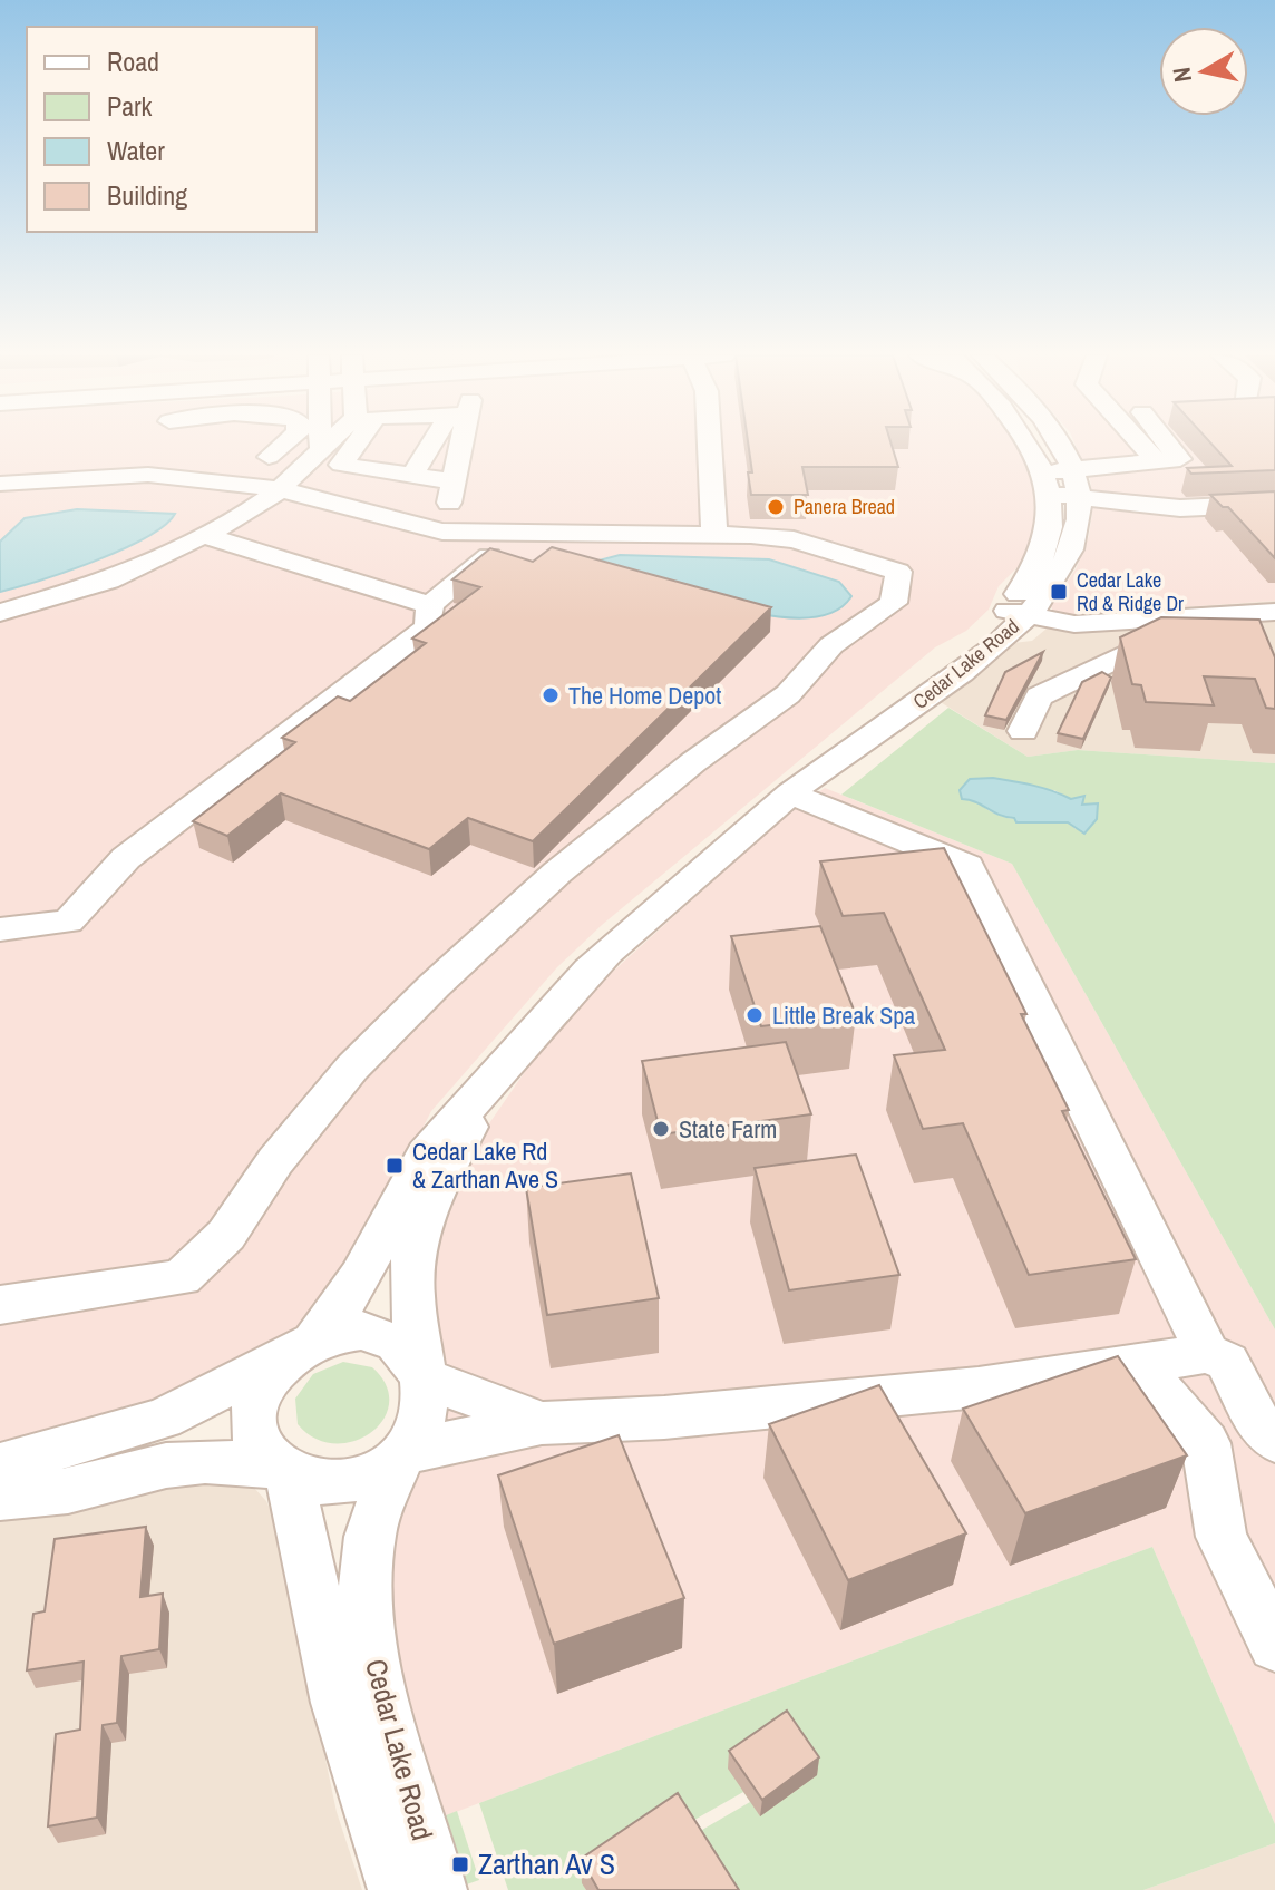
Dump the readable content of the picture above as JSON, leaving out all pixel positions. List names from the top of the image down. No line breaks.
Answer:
{"streets":{"street":["Cedar Lake Road"]},"places":{"other":["Panera Bread","The Home Depot","Little Break Spa","State Farm"],"transit":["Cedar Lake Rd & Ridge Dr","Cedar Lake Rd & Zarthan Ave S","Zarthan Av S"]},"legend":["Road","Park","Water","Building"],"north":"left"}
